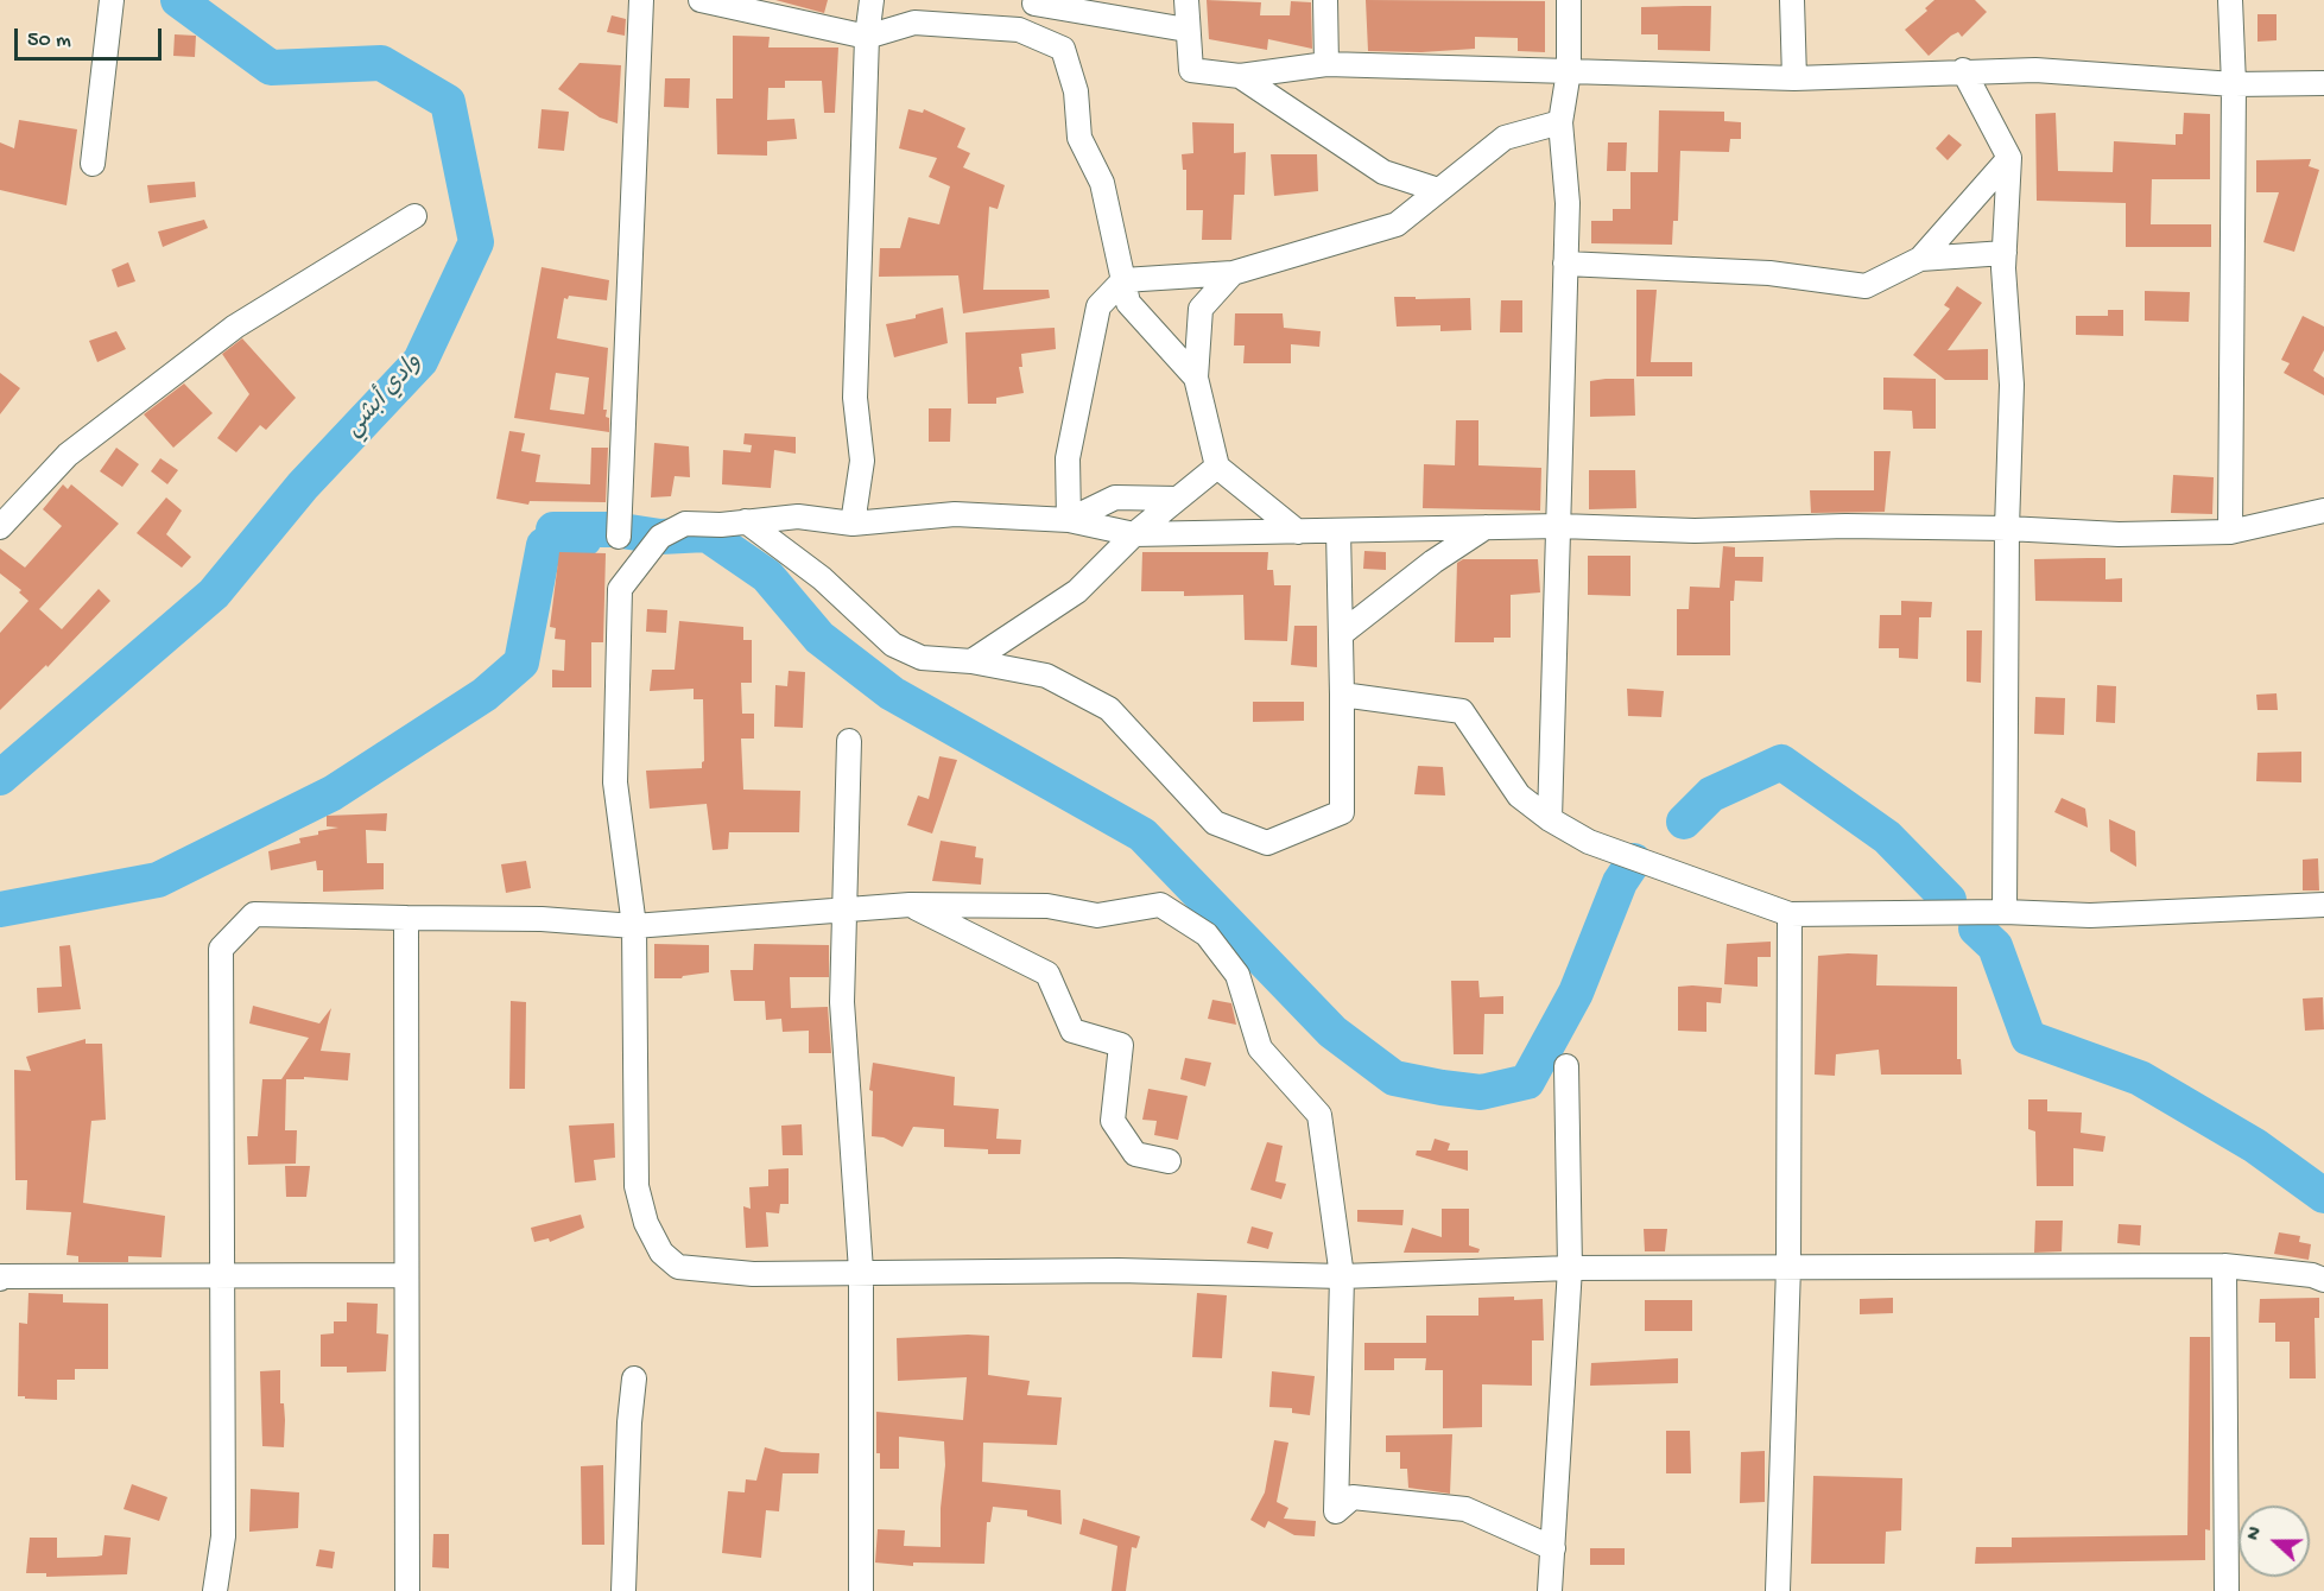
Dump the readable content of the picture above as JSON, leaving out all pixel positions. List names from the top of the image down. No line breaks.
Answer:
{"water":["وادي أبشي"],"scale_bar":"50 m","north":"left"}
